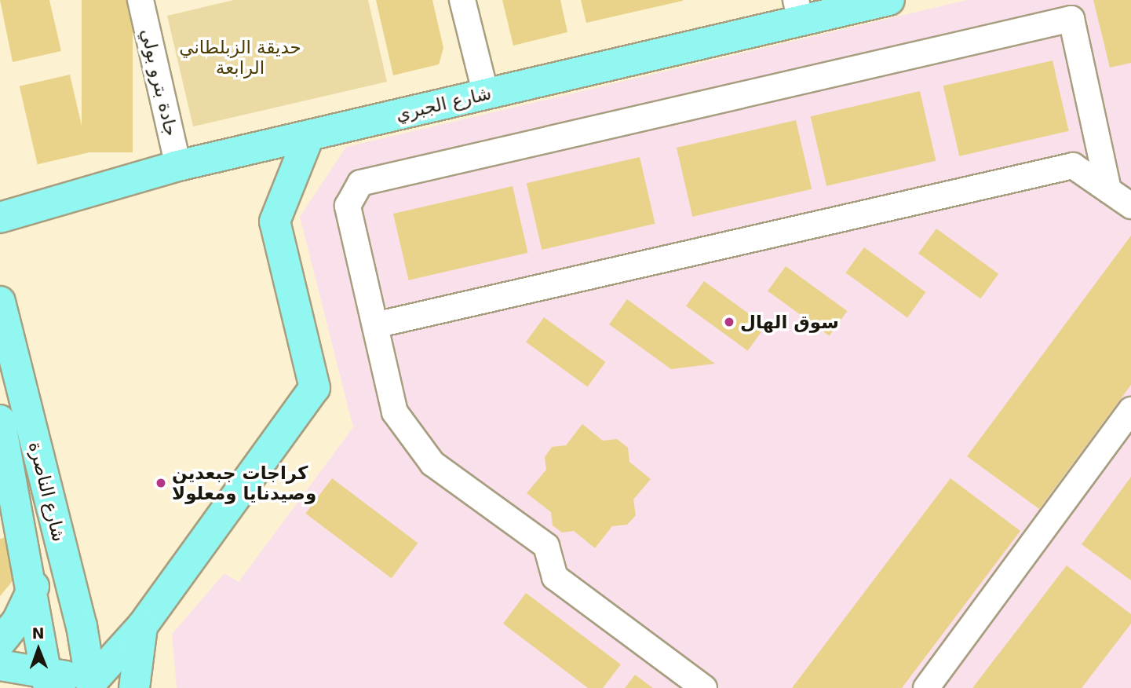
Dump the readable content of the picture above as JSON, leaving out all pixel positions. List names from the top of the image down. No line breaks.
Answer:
{"streets":{"main road":["شارع الجبري","شارع الناصرة"],"street":["جادة بترو بولي"]},"crossings":[["جادة بترو بولي","شارع الجبري"]],"parks":["حديقة الزبلطاني الرابعة"],"places":["سوق الهال","كراجات جبعدين وصيدنايا ومعلولا"],"north":"top"}
